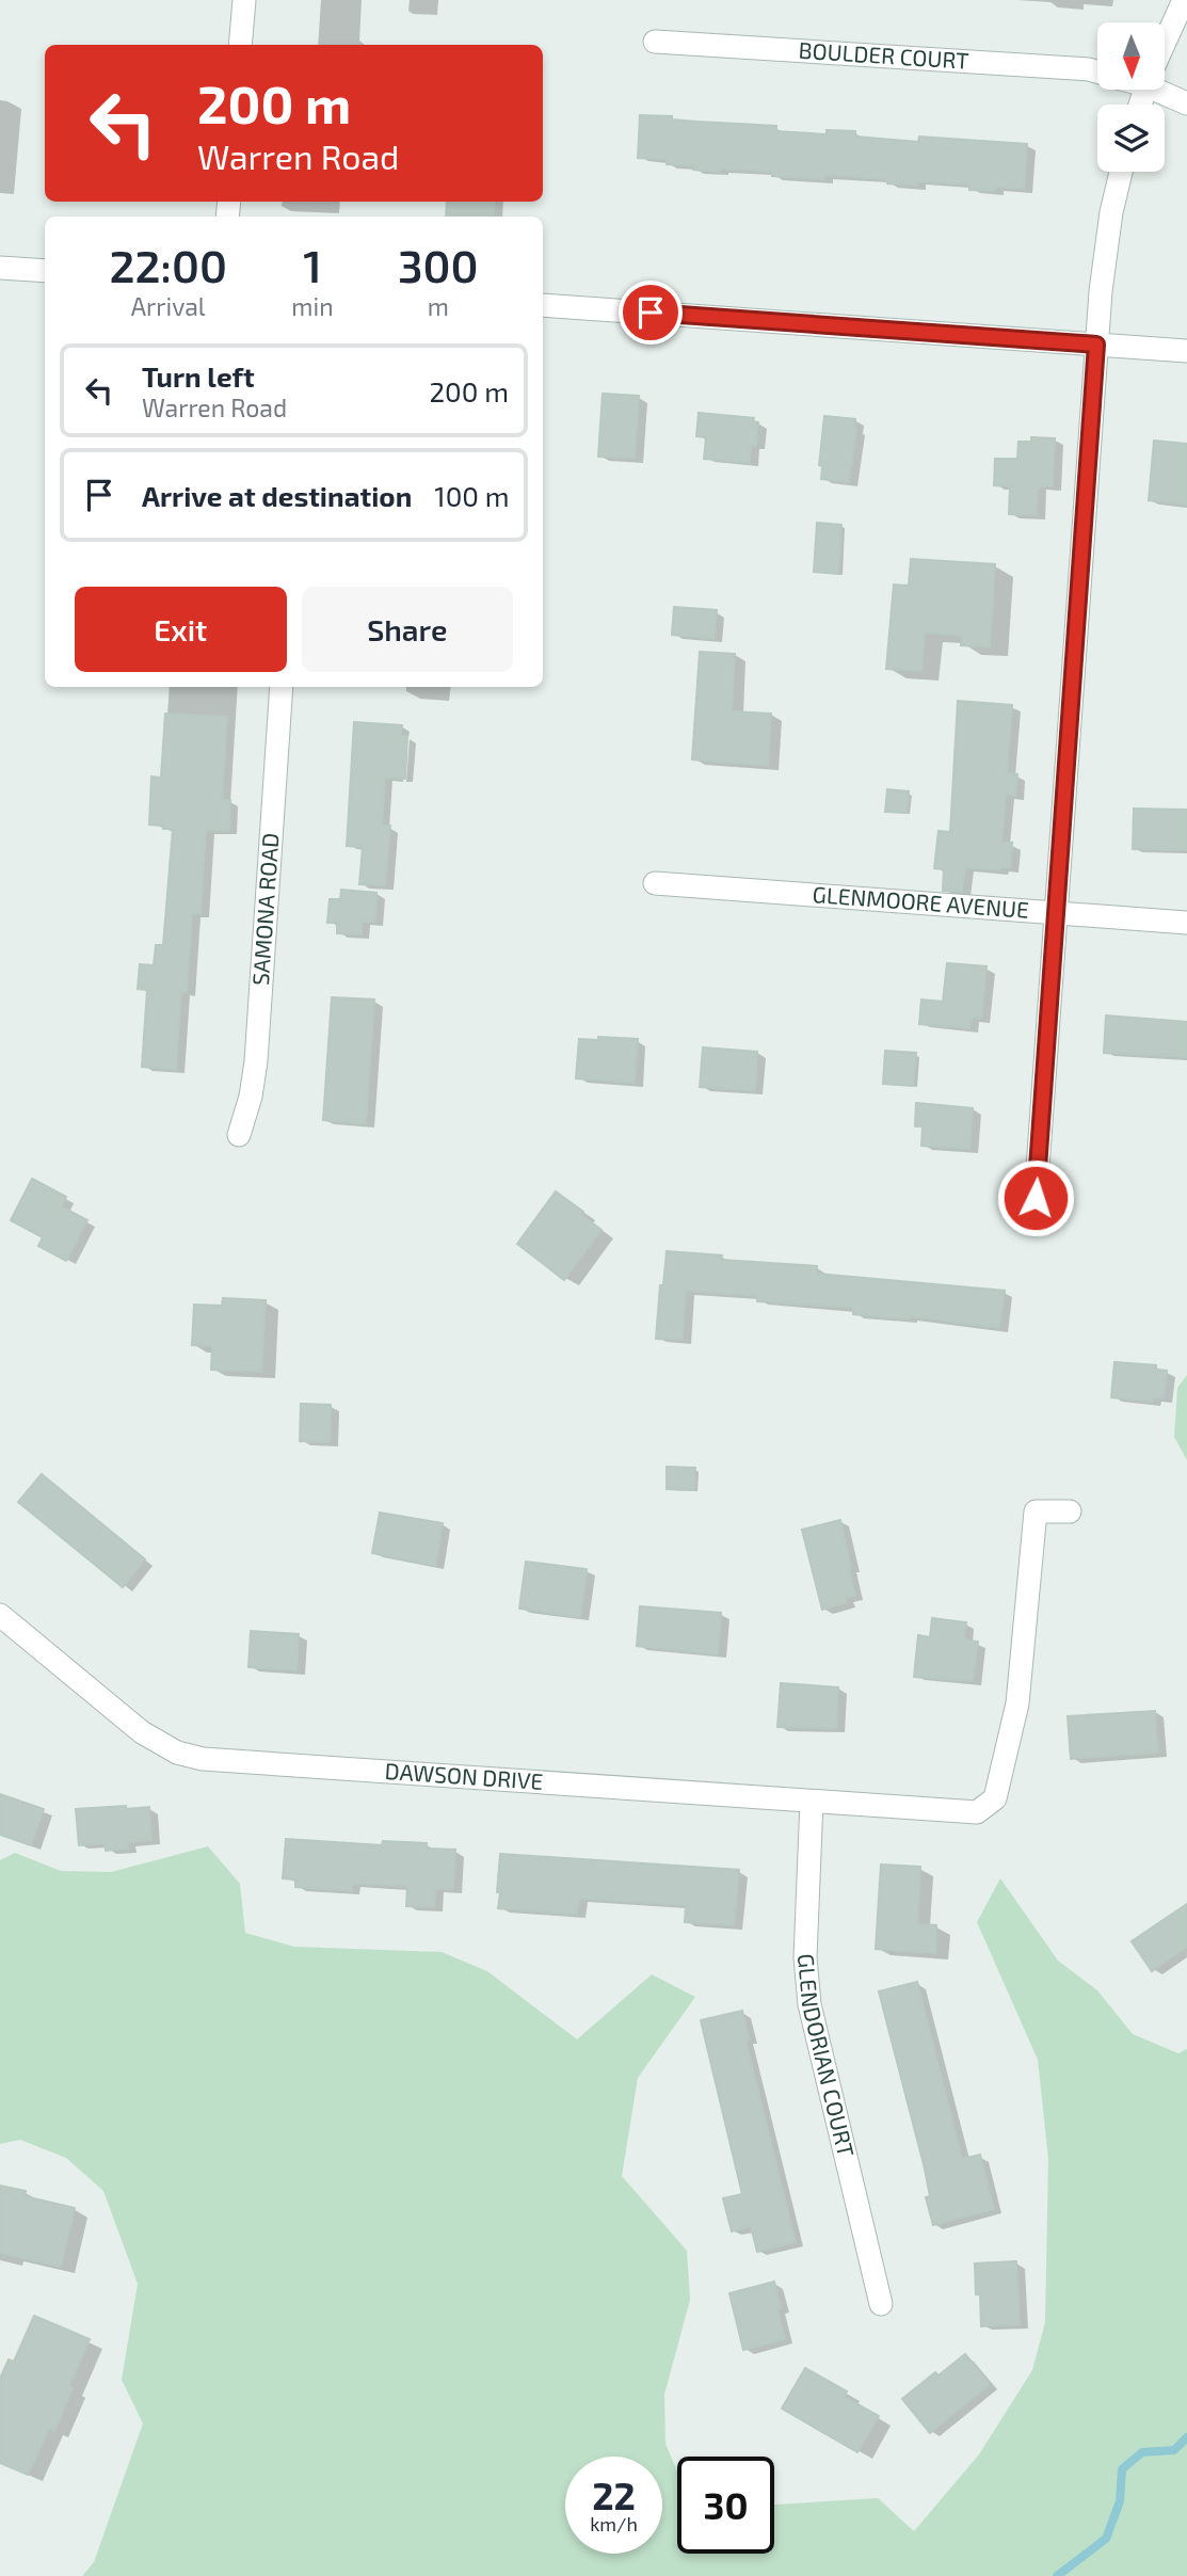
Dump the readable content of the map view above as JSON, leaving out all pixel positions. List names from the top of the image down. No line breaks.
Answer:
{"streets":{"street":["BOULDER COURT","GLENMOORE AVENUE","SAMONA ROAD","DAWSON DRIVE","GLENDORIAN COURT"]},"crossings":[["DAWSON DRIVE","GLENDORIAN COURT"]],"north":"bottom","page":{"turn":["200 m","Warren Road"],"eta":["22:00","Arrival","1","min","300","m"],"list":[{"name":"Turn left","note":"Warren Road","value":"200 m"},{"name":"Arrive at destination","value":"100 m"}],"buttons":["Exit","Share"],"speed":"22 km/h","limit":"30"}}
